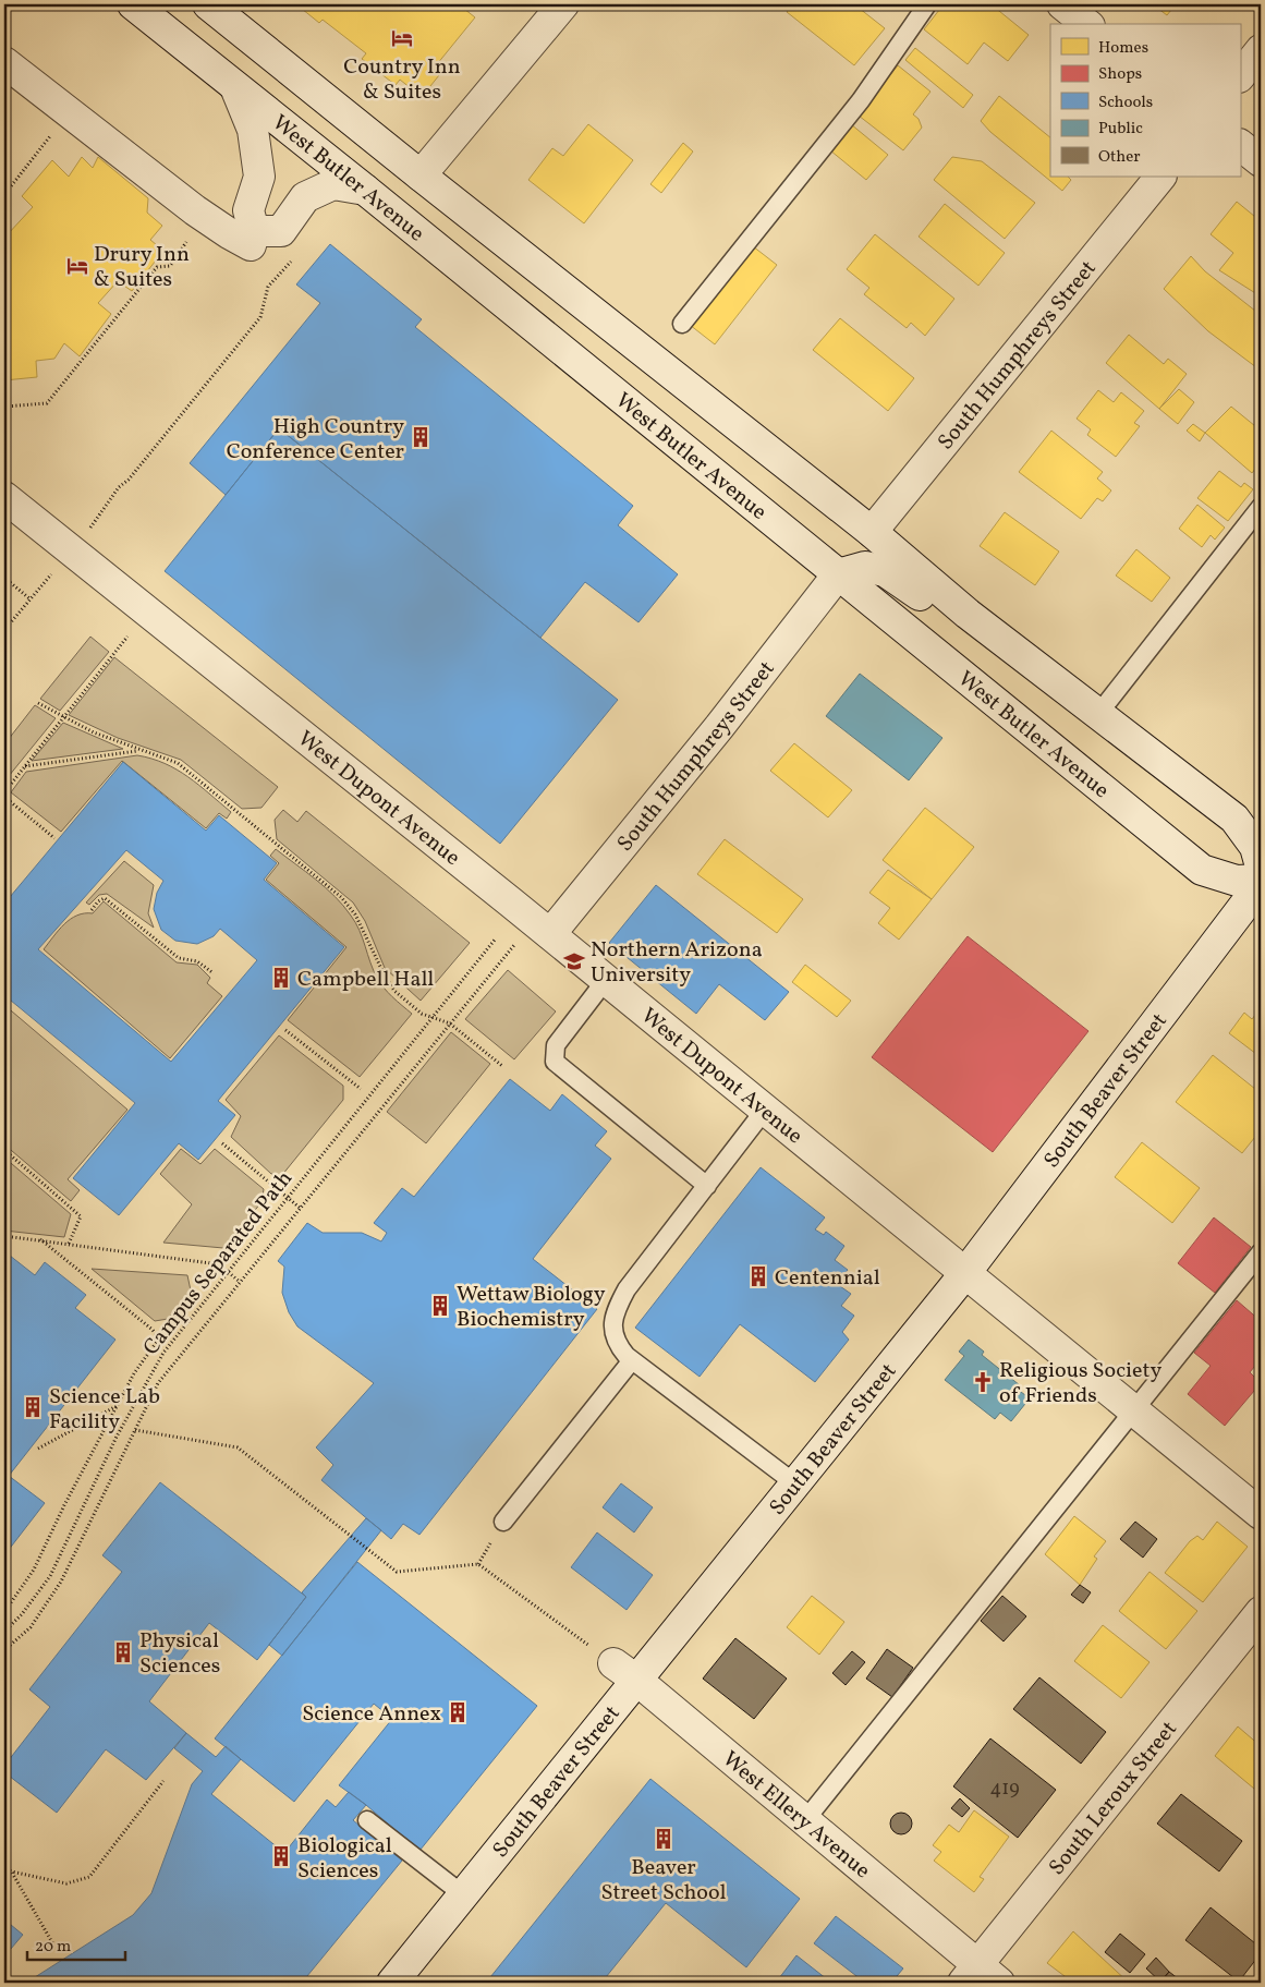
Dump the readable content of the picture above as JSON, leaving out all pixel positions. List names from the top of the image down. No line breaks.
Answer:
{"streets":{"street":["West Butler Avenue","South Humphreys Street","West Dupont Avenue","South Beaver Street","South Leroux Street","West Ellery Avenue"],"path":["Campus Separated Path"]},"crossings":[["West Butler Avenue","South Humphreys Street"],["South Humphreys Street","West Dupont Avenue"],["West Dupont Avenue","South Beaver Street"],["South Beaver Street","West Ellery Avenue"],["South Leroux Street","West Ellery Avenue"]],"places":{"hotel":["Country Inn & Suites","Drury Inn & Suites"],"building":["High Country Conference Center","Campbell Hall","Centennial","Wettaw Biology Biochemistry","Science Lab Facility","Physical Sciences","Science Annex","Beaver Street School","Biological Sciences"],"school or university":["Northern Arizona University"],"church":["Religious Society of Friends"]},"house_numbers":["419"],"legend":["Homes","Shops","Schools","Public","Other"],"scale_bar":"20 m"}
